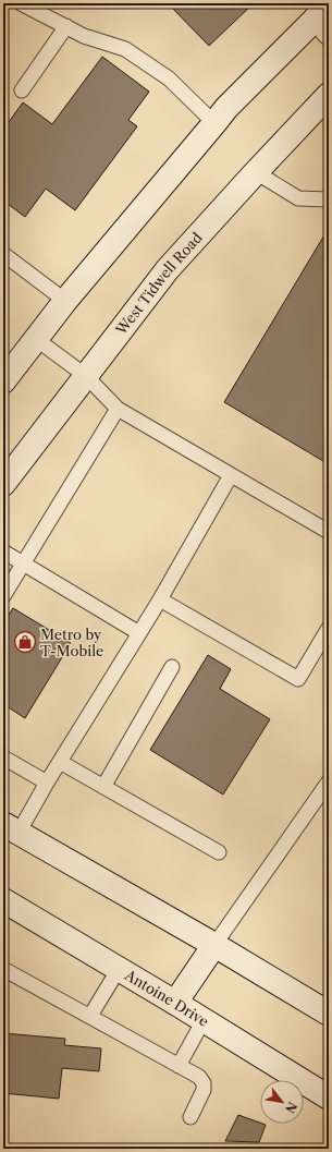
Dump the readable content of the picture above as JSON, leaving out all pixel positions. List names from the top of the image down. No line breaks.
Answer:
{"streets":{"main road":["West Tidwell Road","Antoine Drive"]},"places":{"shop":["Metro by T-Mobile"]},"north":"bottom right"}
